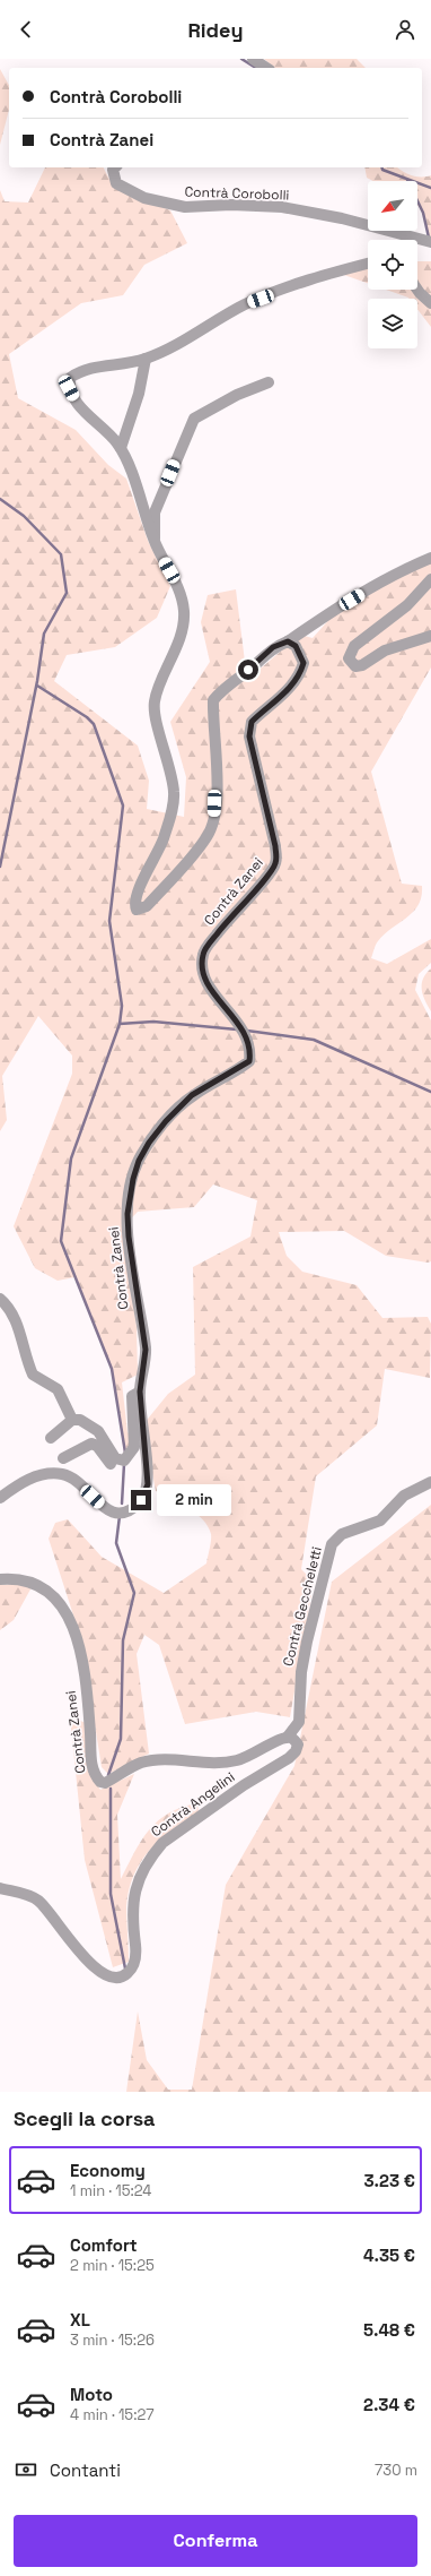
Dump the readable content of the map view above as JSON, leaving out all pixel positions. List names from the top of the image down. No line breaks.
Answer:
{"streets":{"street":["Contrà Corobolli","Contrà Zanei","Contrà Geccheletti","Contrà Angelini"]},"crossings":[["Contrà Zanei","Contrà Geccheletti"],["Contrà Zanei","Contrà Angelini"],["Contrà Geccheletti","Contrà Angelini"]],"north":"bottom left","page":{"header":"Ridey","banner":["Contrà Corobolli","Contrà Zanei"],"bubble":"2 min","heading":"Scegli la corsa","list":[{"name":"Economy","note":"1 min · 15:24","value":"3.23 €"},{"name":"Comfort","note":"2 min · 15:25","value":"4.35 €"},{"name":"XL","note":"3 min · 15:26","value":"5.48 €"},{"name":"Moto","note":"4 min · 15:27","value":"2.34 €"}],"pay":["Contanti","730 m"],"buttons":"Conferma"}}
